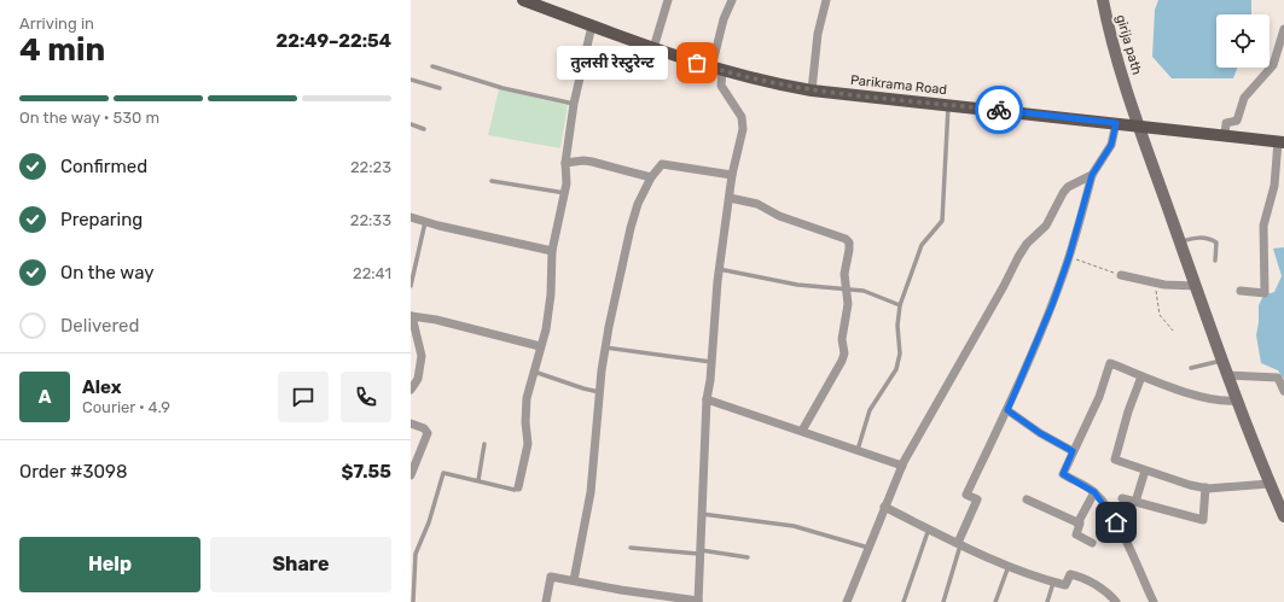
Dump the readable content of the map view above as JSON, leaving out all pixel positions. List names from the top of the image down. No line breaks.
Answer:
{"streets":{"main road":["girija path","Parikrama Road"]},"crossings":[["girija path","Parikrama Road"]],"places":["तुलसी रेस्टुरेन्ट"],"page":{"heading":["4 min","Arriving in","22:49–22:54"],"panel":["Alex","Courier · 4.9","Order #3098","$7.55"],"bubble":"तुलसी रेस्टुरेन्ट","bar":"On the way · 530 m","list":[["Confirmed","22:23"],["Preparing","22:33"],["On the way","22:41"],"Delivered"],"round":"A","buttons":["Help","Share"]}}
